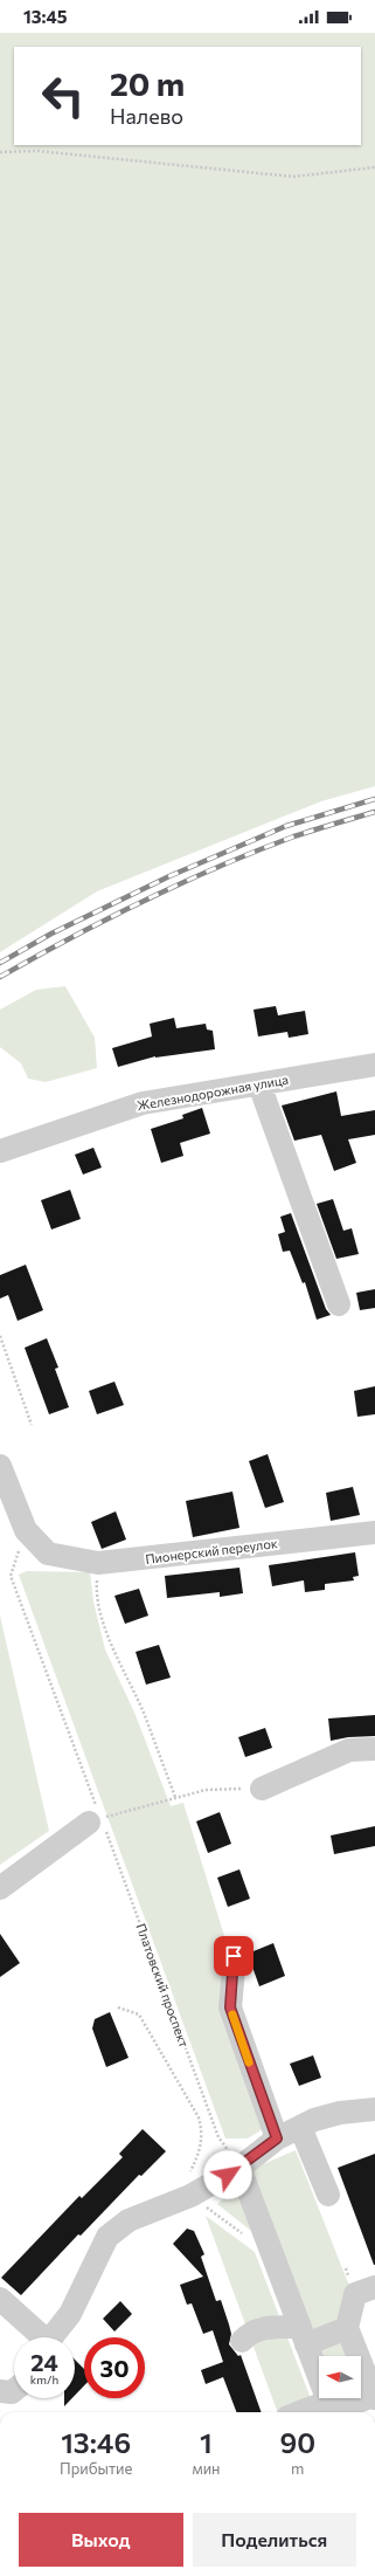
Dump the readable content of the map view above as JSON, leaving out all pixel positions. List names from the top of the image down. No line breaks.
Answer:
{"streets":{"street":["Железнодорожная улица","Пионерский переулок"],"path":["Платовский проспект"]},"north":"left","page":{"status":"13:45","turn":["20 m","Налево"],"speed":"24 km/h","limit":"30","eta":["13:46","Прибытие","1","мин","90","m"],"buttons":["Выход","Поделиться"]}}
